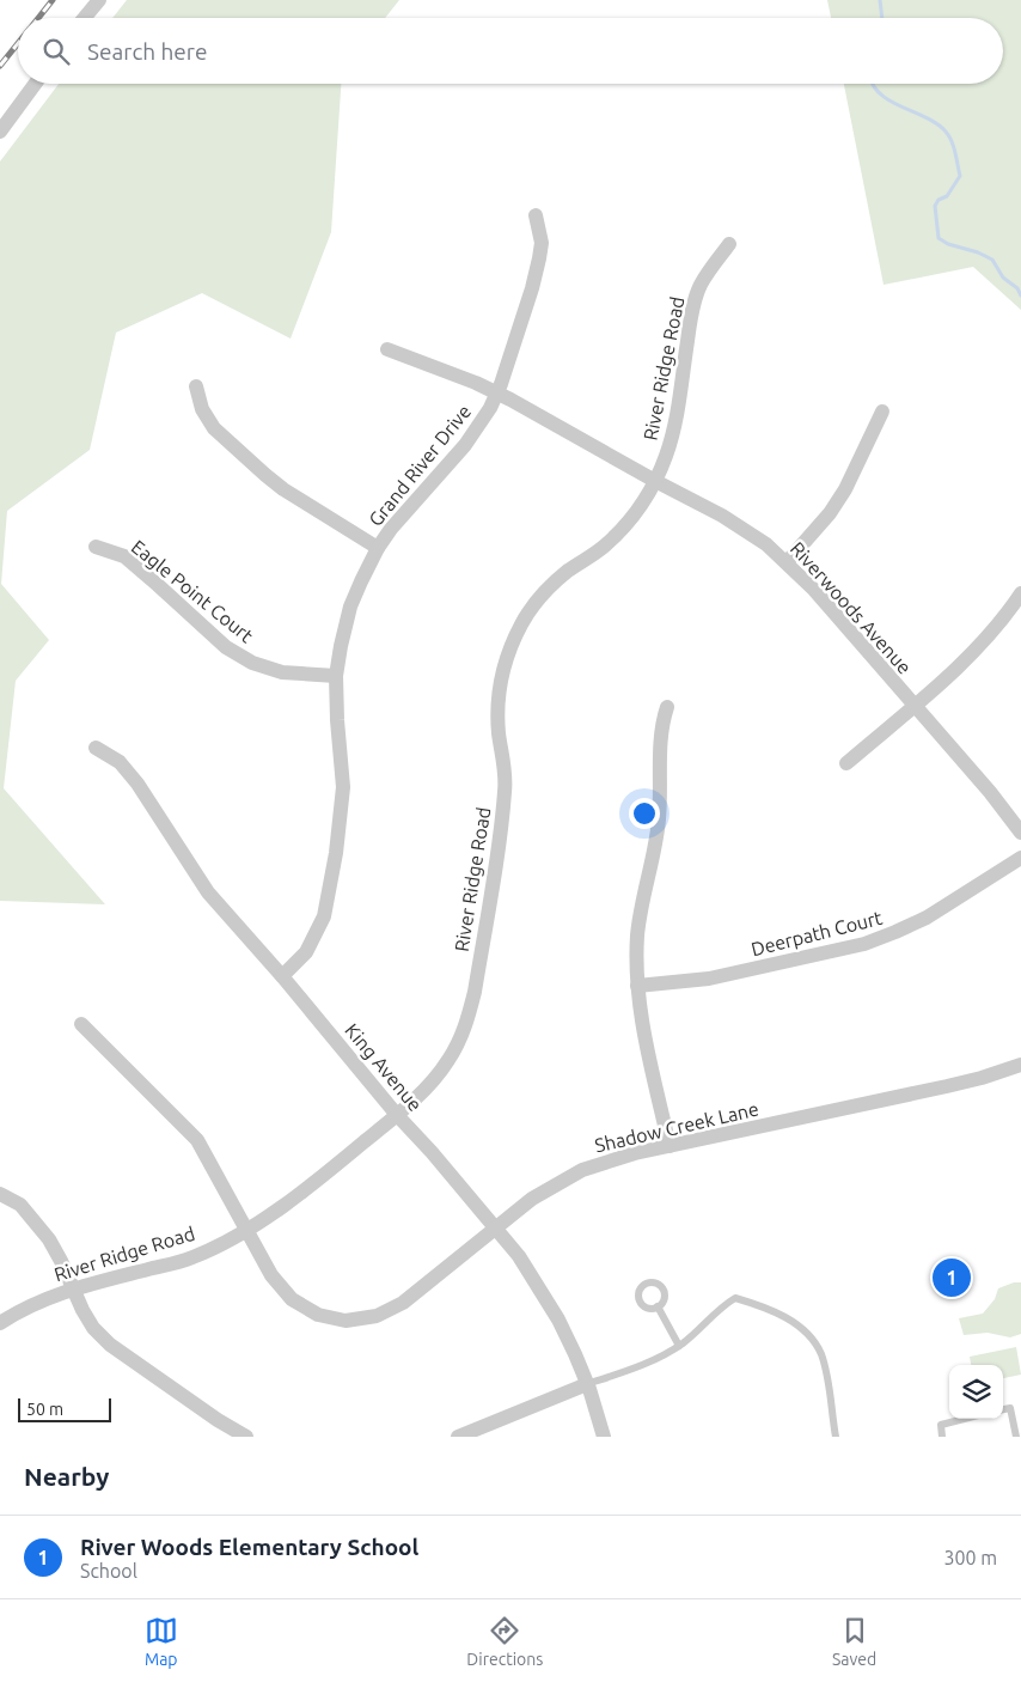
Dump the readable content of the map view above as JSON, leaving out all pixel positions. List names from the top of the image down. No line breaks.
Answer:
{"streets":{"street":["River Ridge Road","Grand River Drive","Eagle Point Court","Riverwoods Avenue","Deerpath Court","King Avenue","Shadow Creek Lane"]},"crossings":[["River Ridge Road","Riverwoods Avenue"],["River Ridge Road","King Avenue"],["River Ridge Road","Shadow Creek Lane"],["Grand River Drive","Eagle Point Court"],["Grand River Drive","Riverwoods Avenue"],["Grand River Drive","King Avenue"],["King Avenue","Shadow Creek Lane"]],"scale_bar":"50 m","page":{"search":"Search here","pins":"1","scale":"50 m","heading":"Nearby","list":[{"mark":"1","name":"River Woods Elementary School","note":"School","value":"300 m"}],"nav":["Map","Directions","Saved"]}}
